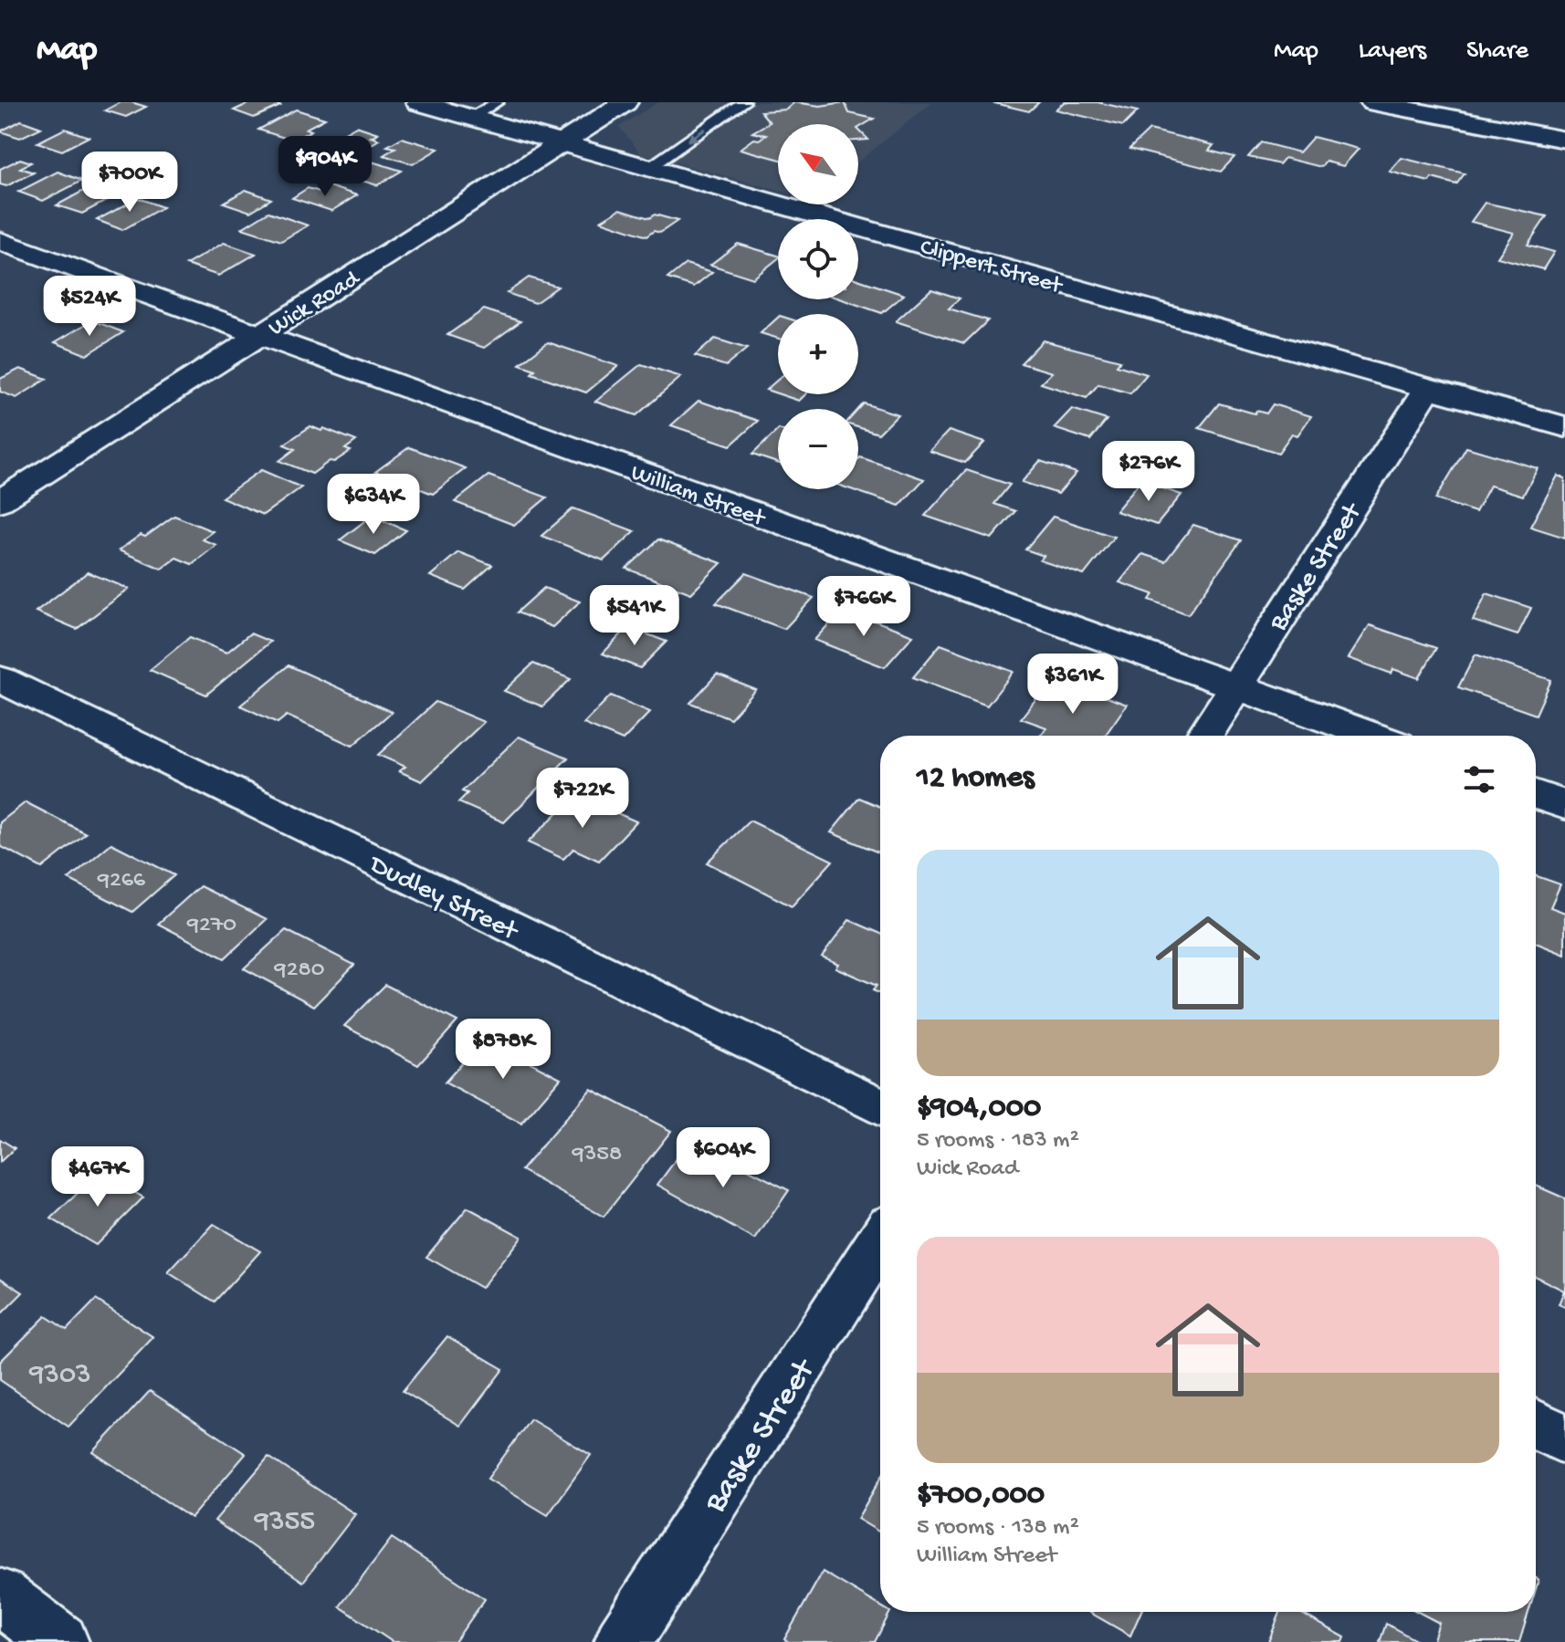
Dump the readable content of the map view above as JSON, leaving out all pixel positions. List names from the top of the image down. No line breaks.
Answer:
{"streets":{"street":["Clippert Street","Wick Road","William Street","Baske Street","Dudley Street"]},"crossings":[["Clippert Street","Wick Road"],["Clippert Street","Baske Street"],["Wick Road","William Street"],["William Street","Baske Street"]],"house_numbers":["9266","9270","9280","9358","9303","9355"],"north":"top left","page":{"header":"Map","nav":["Map","Layers","Share"],"map_buttons":["+","−"],"price":["$904K","$700K","$524K","$276K","$634K","$766K","$541K","$361K","$722K","$878K","$604K","$467K"],"heading":"12 homes","list":[{"name":"$904,000","note":"5 rooms · 183 m² · Wick Road"},{"name":"$700,000","note":"5 rooms · 138 m² · William Street"}]}}
